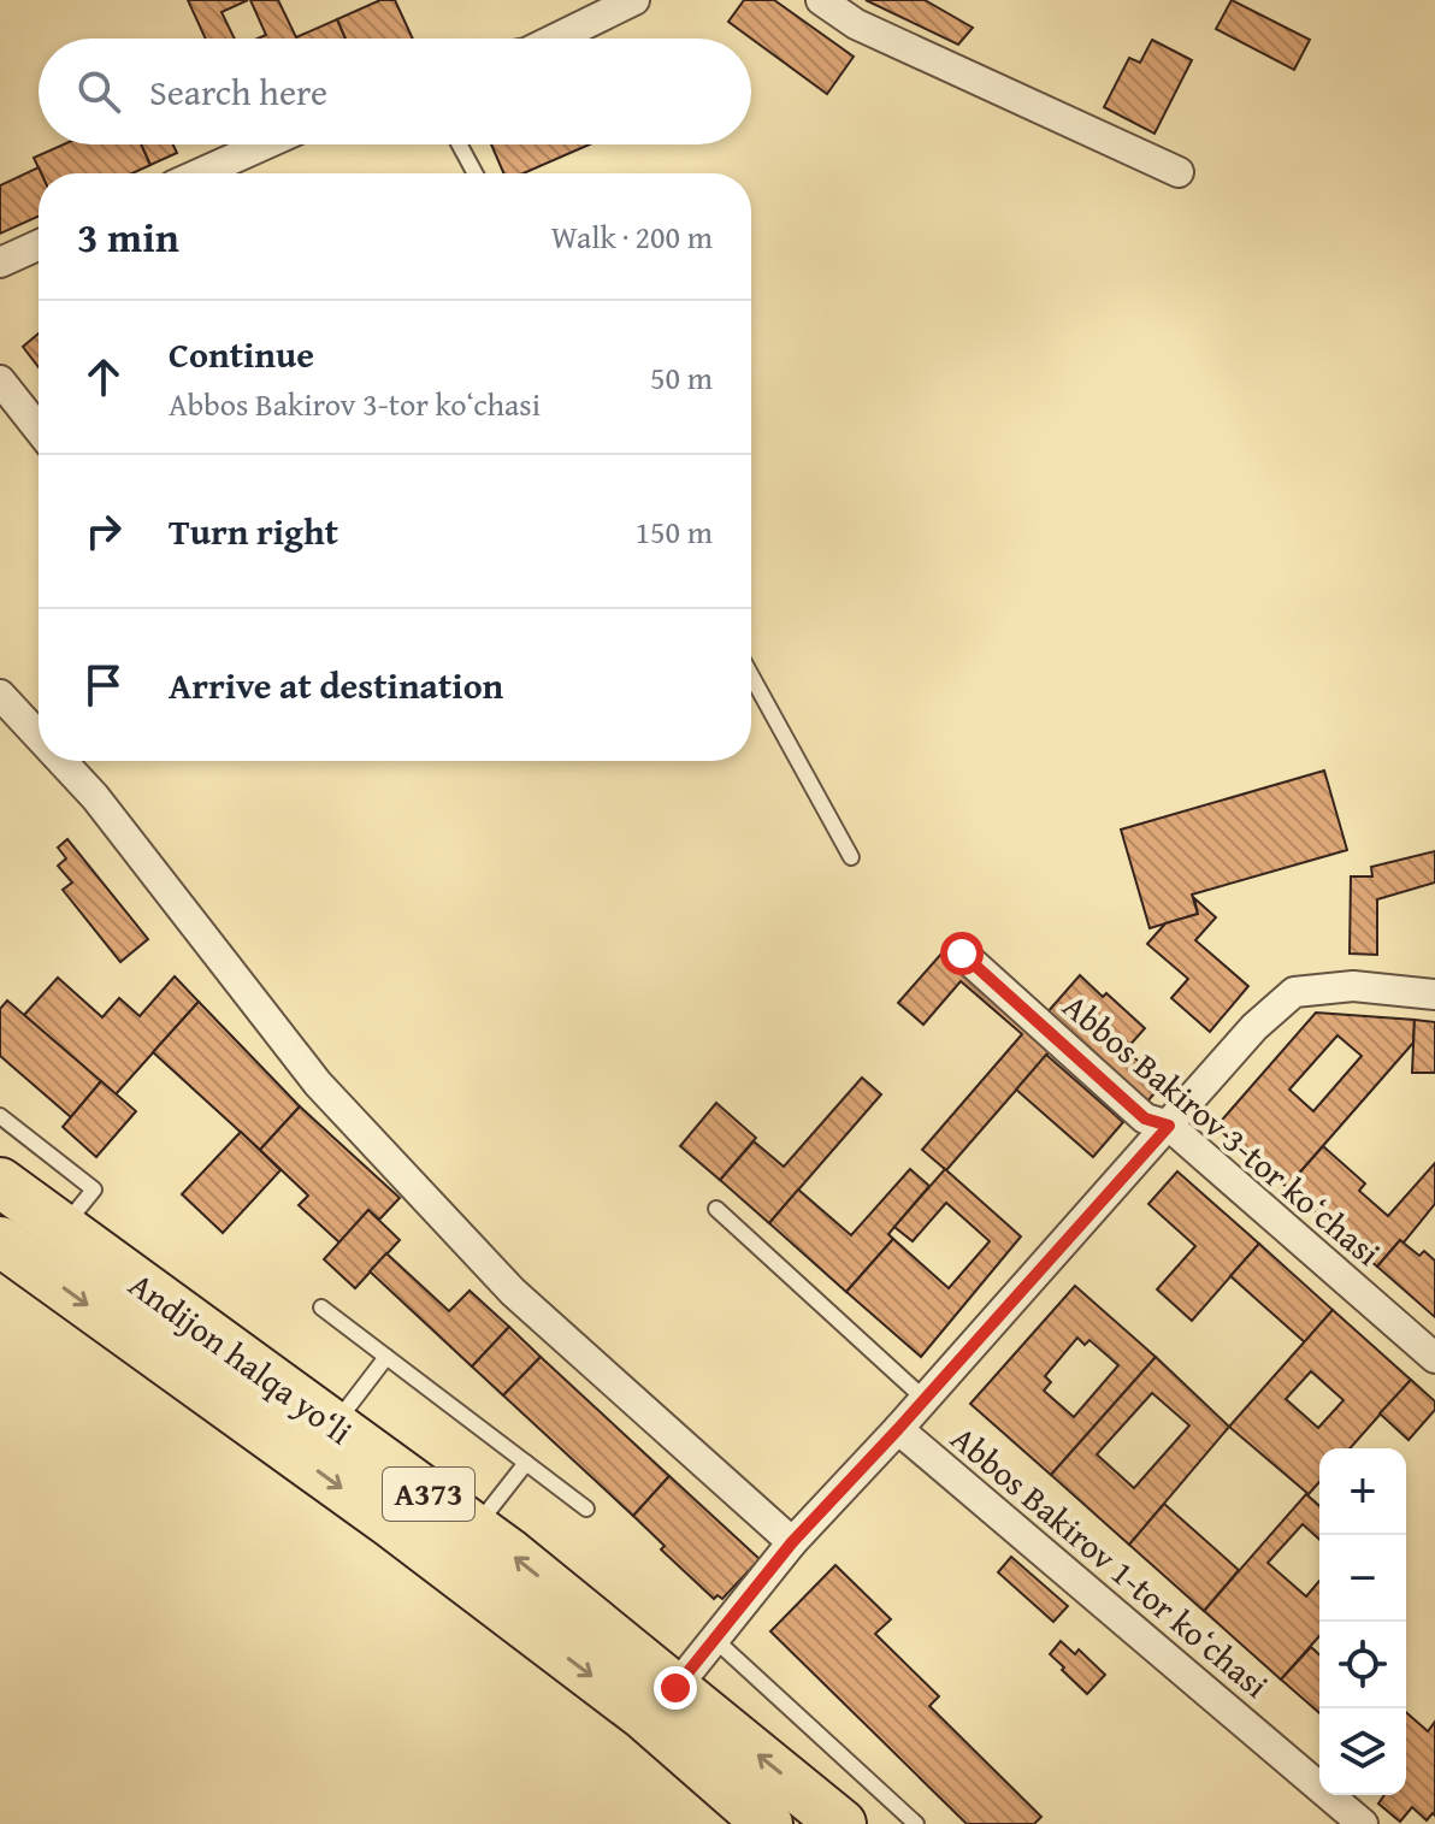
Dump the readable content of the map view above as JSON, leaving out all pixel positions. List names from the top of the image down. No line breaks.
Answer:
{"streets":{"highway":["Andijon halqa yo‘li","A373"],"street":["Abbos Bakirov 3-tor koʻchasi","Abbos Bakirov 1-tor koʻchasi"]},"page":{"search":"Search here","heading":["3 min","Walk · 200 m"],"list":[["Continue","Abbos Bakirov 3-tor koʻchasi","50 m"],["Turn right","150 m"],"Arrive at destination"],"map_buttons":["+","−"]}}
